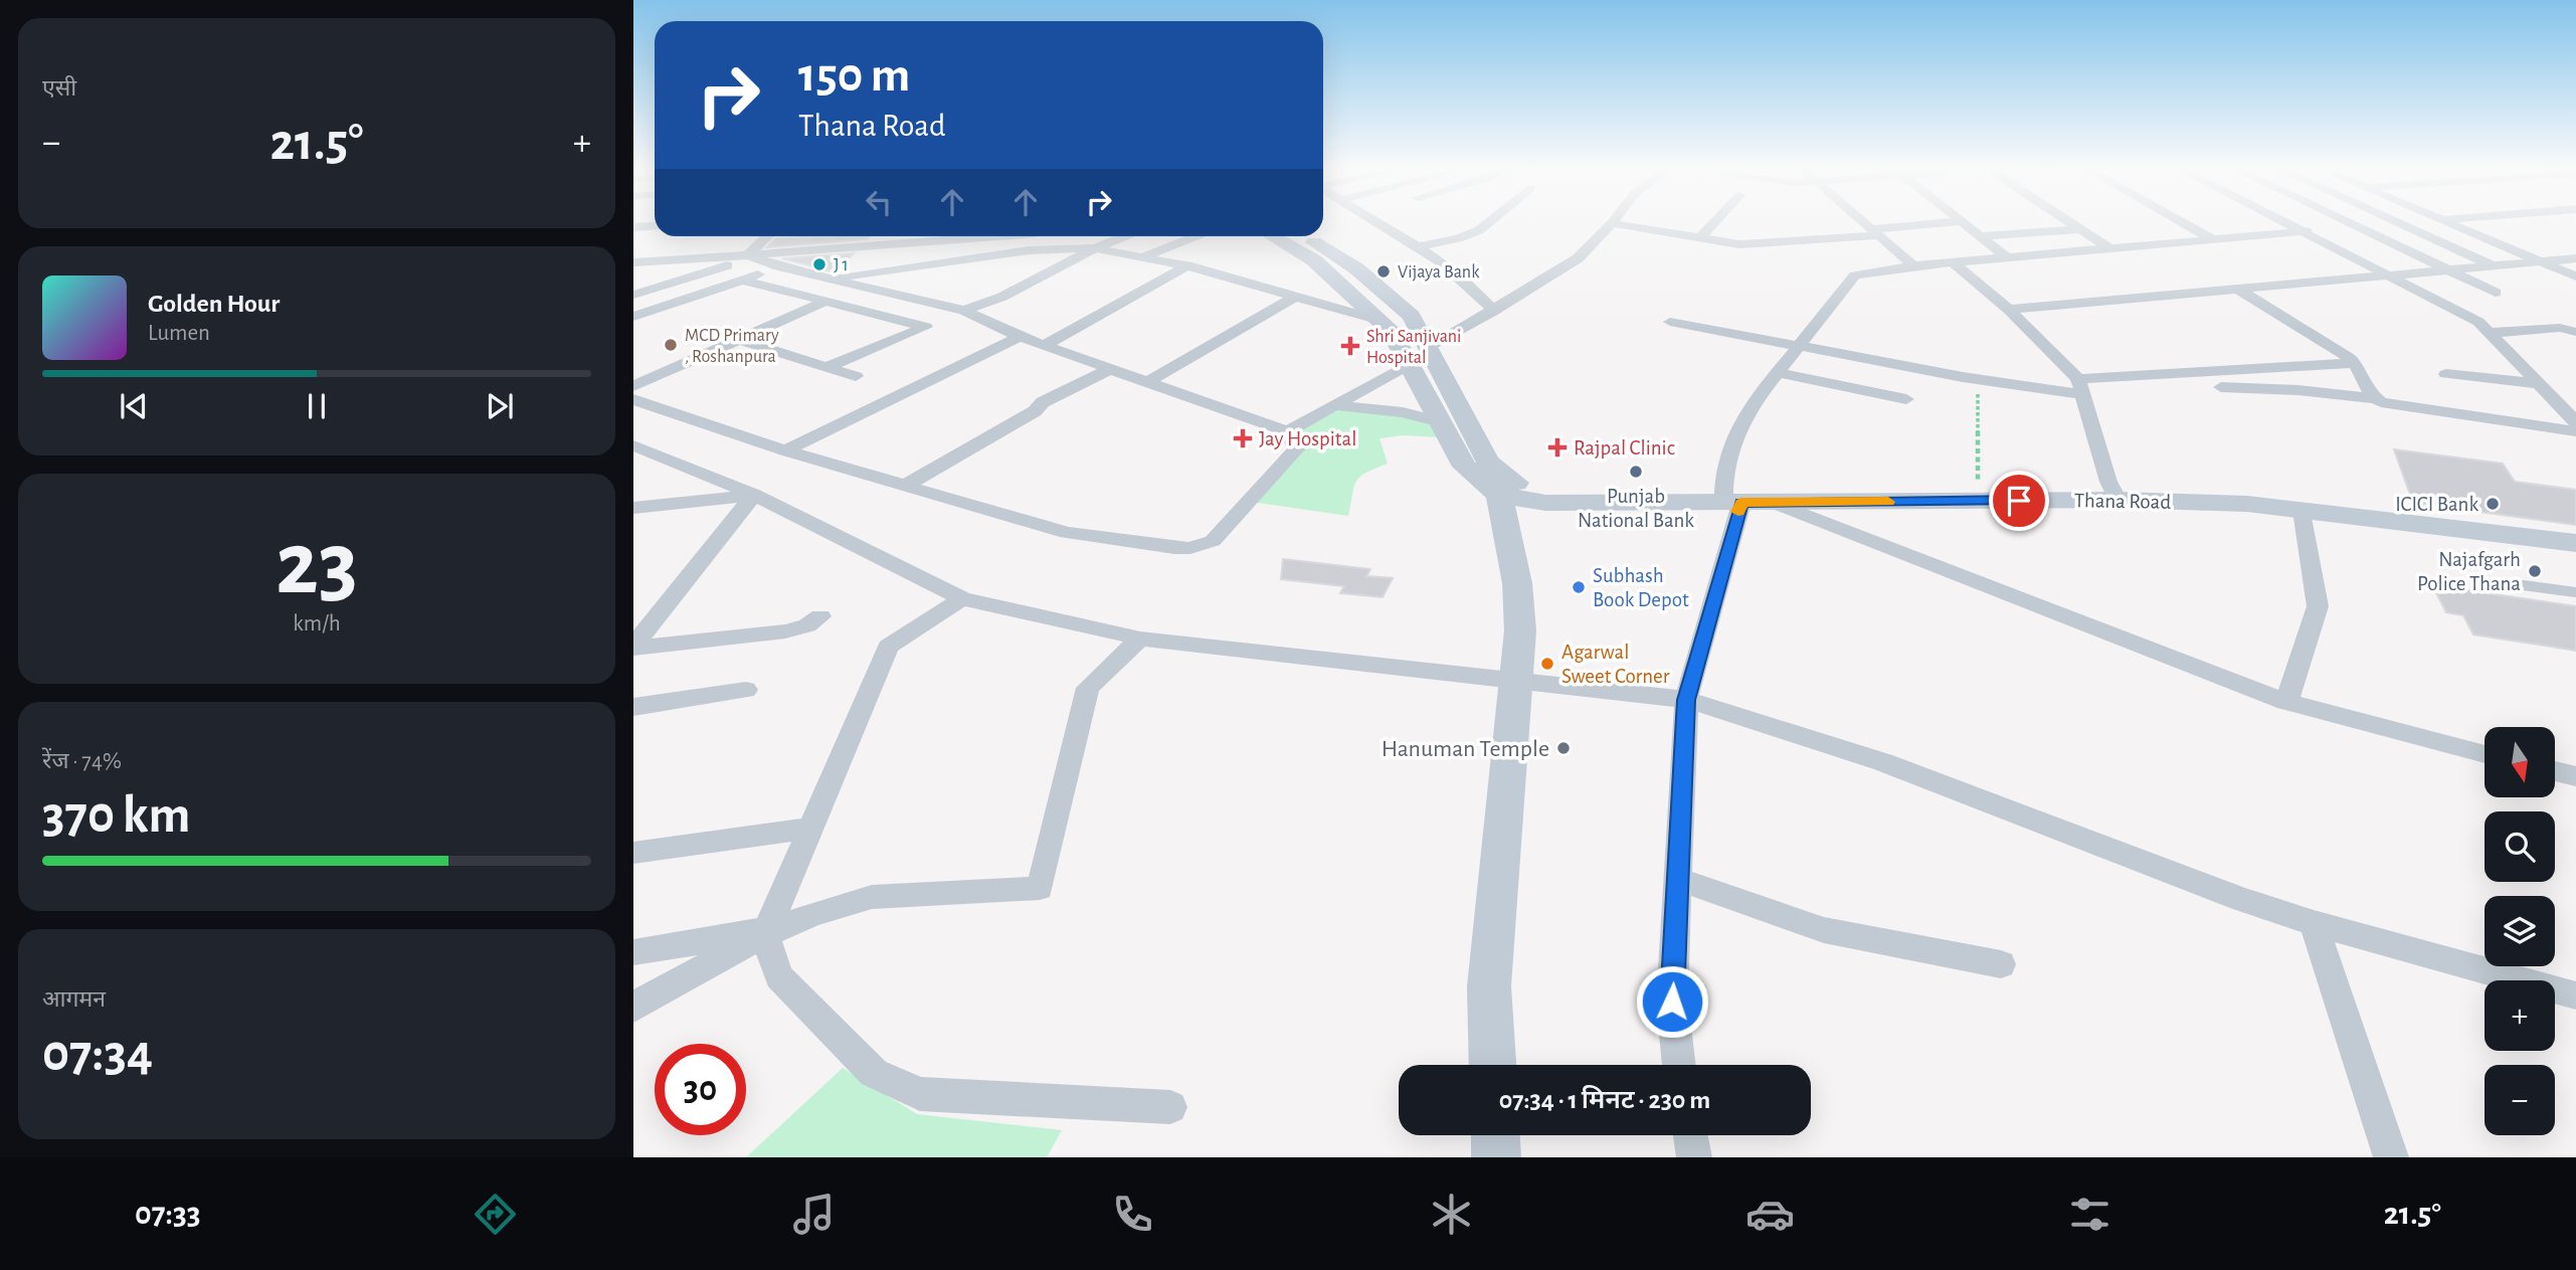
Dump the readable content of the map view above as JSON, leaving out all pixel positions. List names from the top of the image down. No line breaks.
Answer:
{"streets":{"main road":["Thana Road"]},"places":{"other":["J 1","Vijaya Bank","MCD Primary , Roshanpura","Punjab National Bank","ICICI Bank","Najafgarh Police Thana","Subhash Book Depot","Agarwal Sweet Corner","Hanuman Temple"],"health":["Shri Sanjivani Hospital","Jay Hospital","Rajpal Clinic"]},"north":"bottom","page":{"tile":["एसी",["23","km/h"],["रेंज · 74%","370 km"],["आगमन","07:34"]],"turn":["150 m","Thana Road"],"heat":["−","21.5°","+"],"song":["Golden Hour","Lumen"],"map_buttons":["+","−"],"limit":"30","trip":"07:34 · 1 मिनट · 230 m","tabs":["07:33","21.5°"]}}
